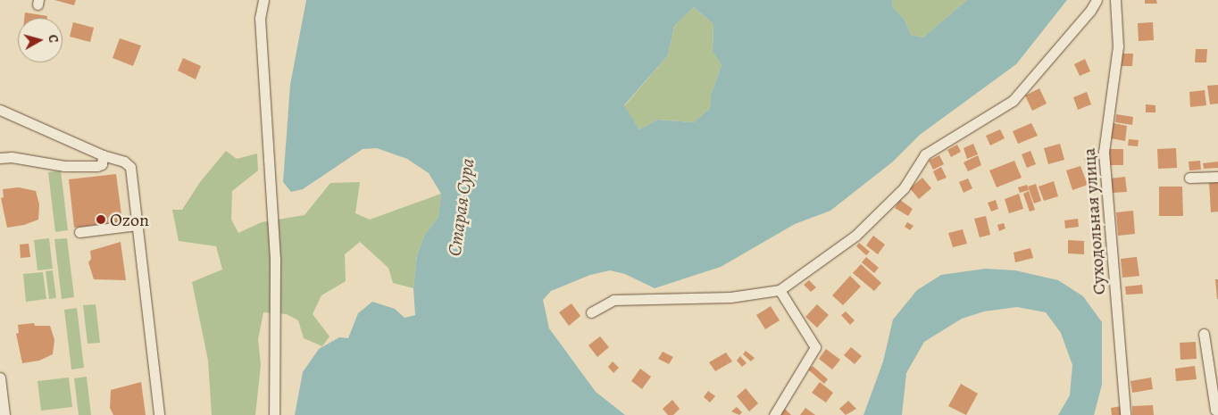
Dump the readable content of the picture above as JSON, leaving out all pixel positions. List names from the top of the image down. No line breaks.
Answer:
{"streets":{"street":["Суходольная улица"]},"water":["Старая Сура"],"places":["Ozon"],"north":"right"}
